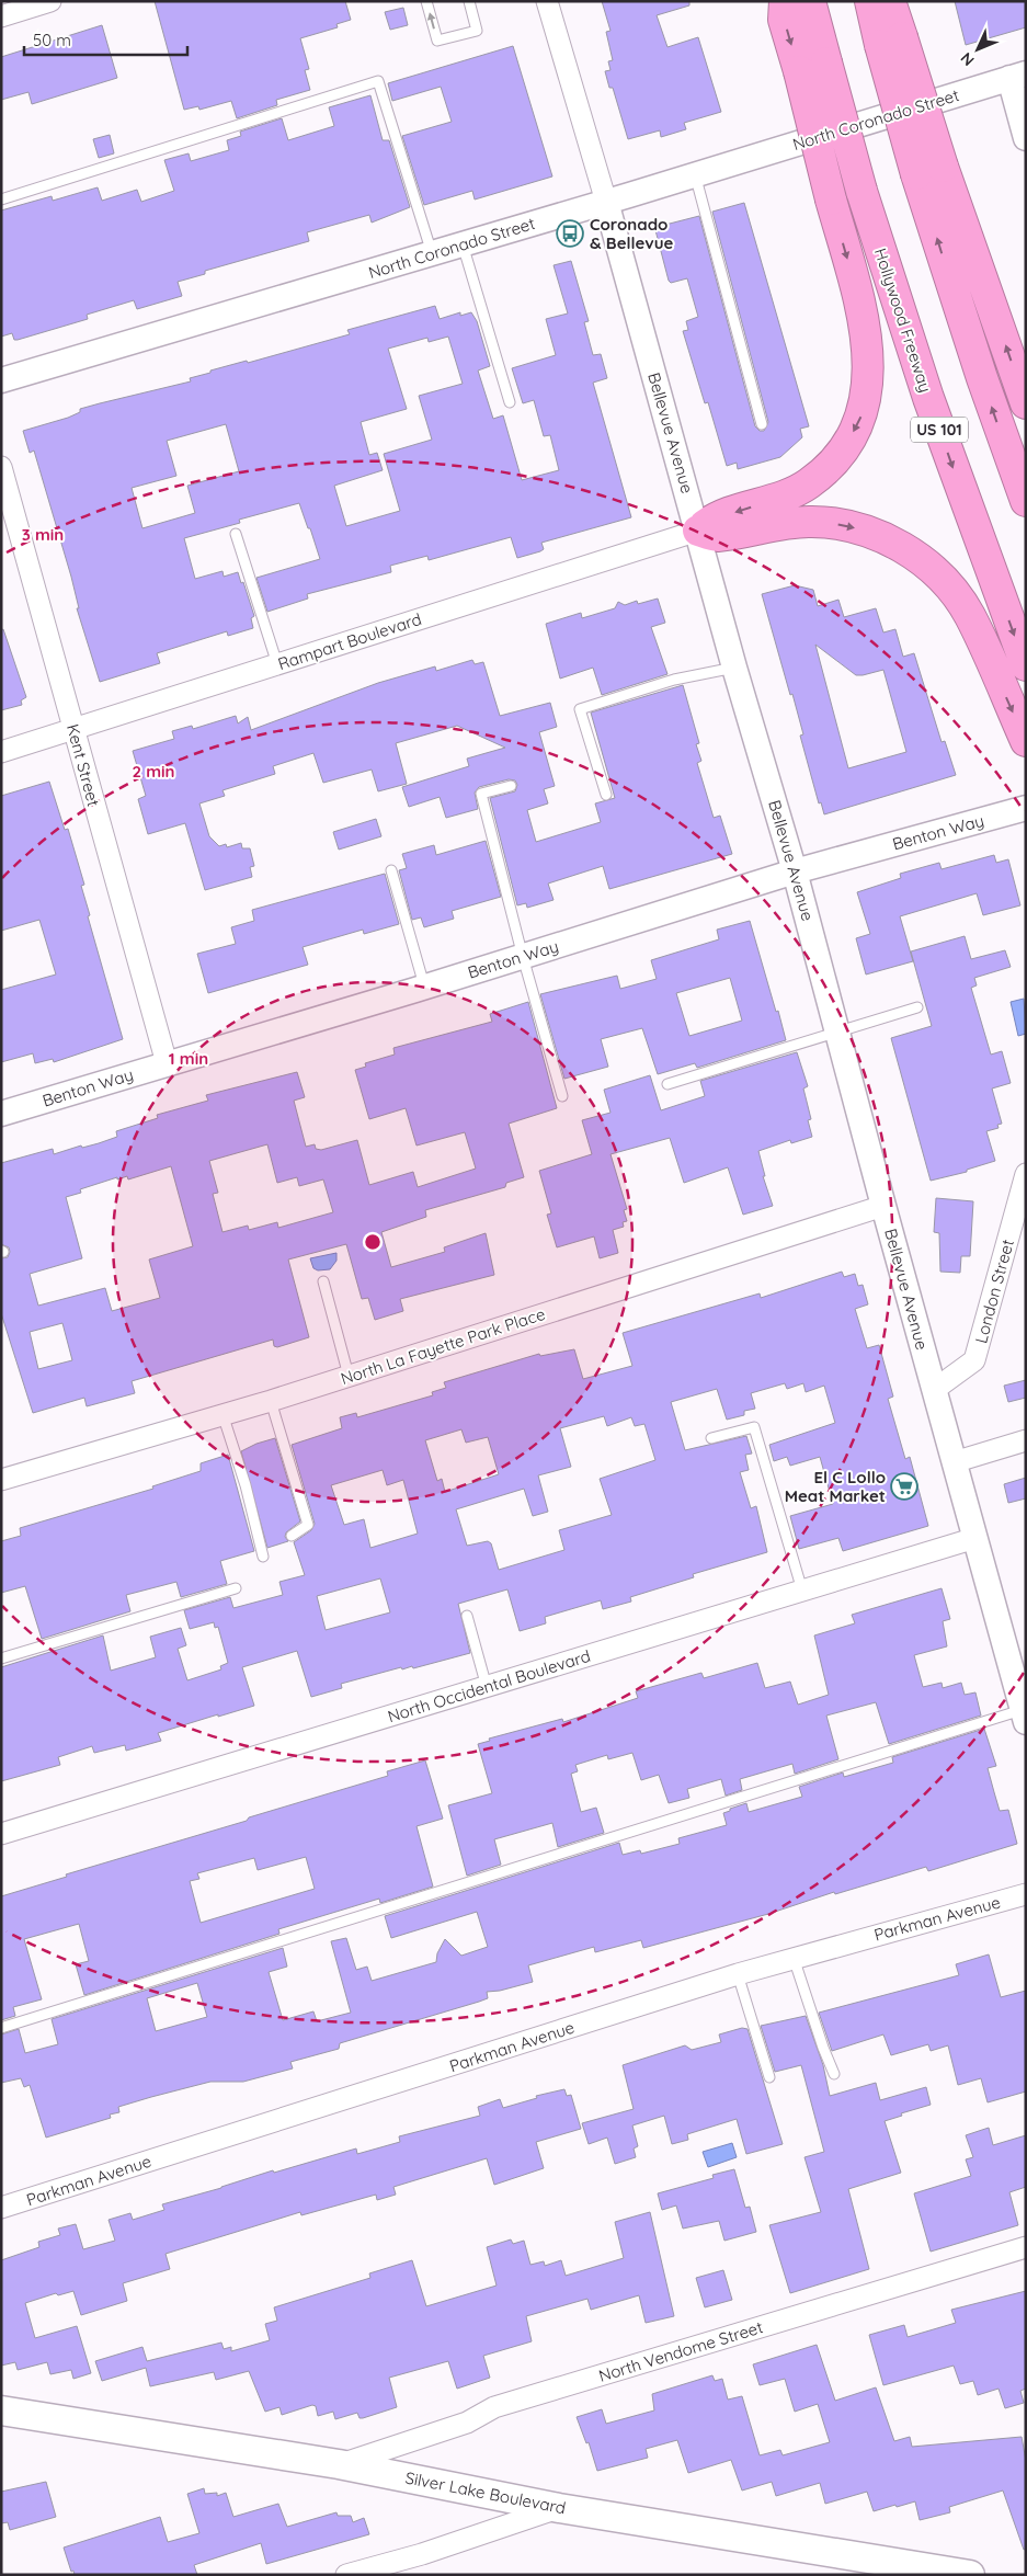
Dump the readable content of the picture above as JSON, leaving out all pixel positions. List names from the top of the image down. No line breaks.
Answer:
{"streets":{"highway":["Hollywood Freeway","US 101"],"main road":["Silver Lake Boulevard"],"street":["North Coronado Street","Bellevue Avenue","Rampart Boulevard","Kent Street","Benton Way","London Street","North La Fayette Park Place","North Occidental Boulevard","Parkman Avenue","North Vendome Street"]},"crossings":[["North Coronado Street","Bellevue Avenue"],["Bellevue Avenue","Rampart Boulevard"],["Bellevue Avenue","Benton Way"],["Bellevue Avenue","London Street"],["Bellevue Avenue","North La Fayette Park Place"],["Bellevue Avenue","North Occidental Boulevard"],["Rampart Boulevard","Kent Street"],["Kent Street","Benton Way"],["North Vendome Street","Silver Lake Boulevard"]],"places":{"bus stop":["Coronado & Bellevue"],"supermarket":["El C Lollo Meat Market"]},"scale_bar":"50 m","north":"bottom left","rings":["3 min","2 min","1 min"]}
